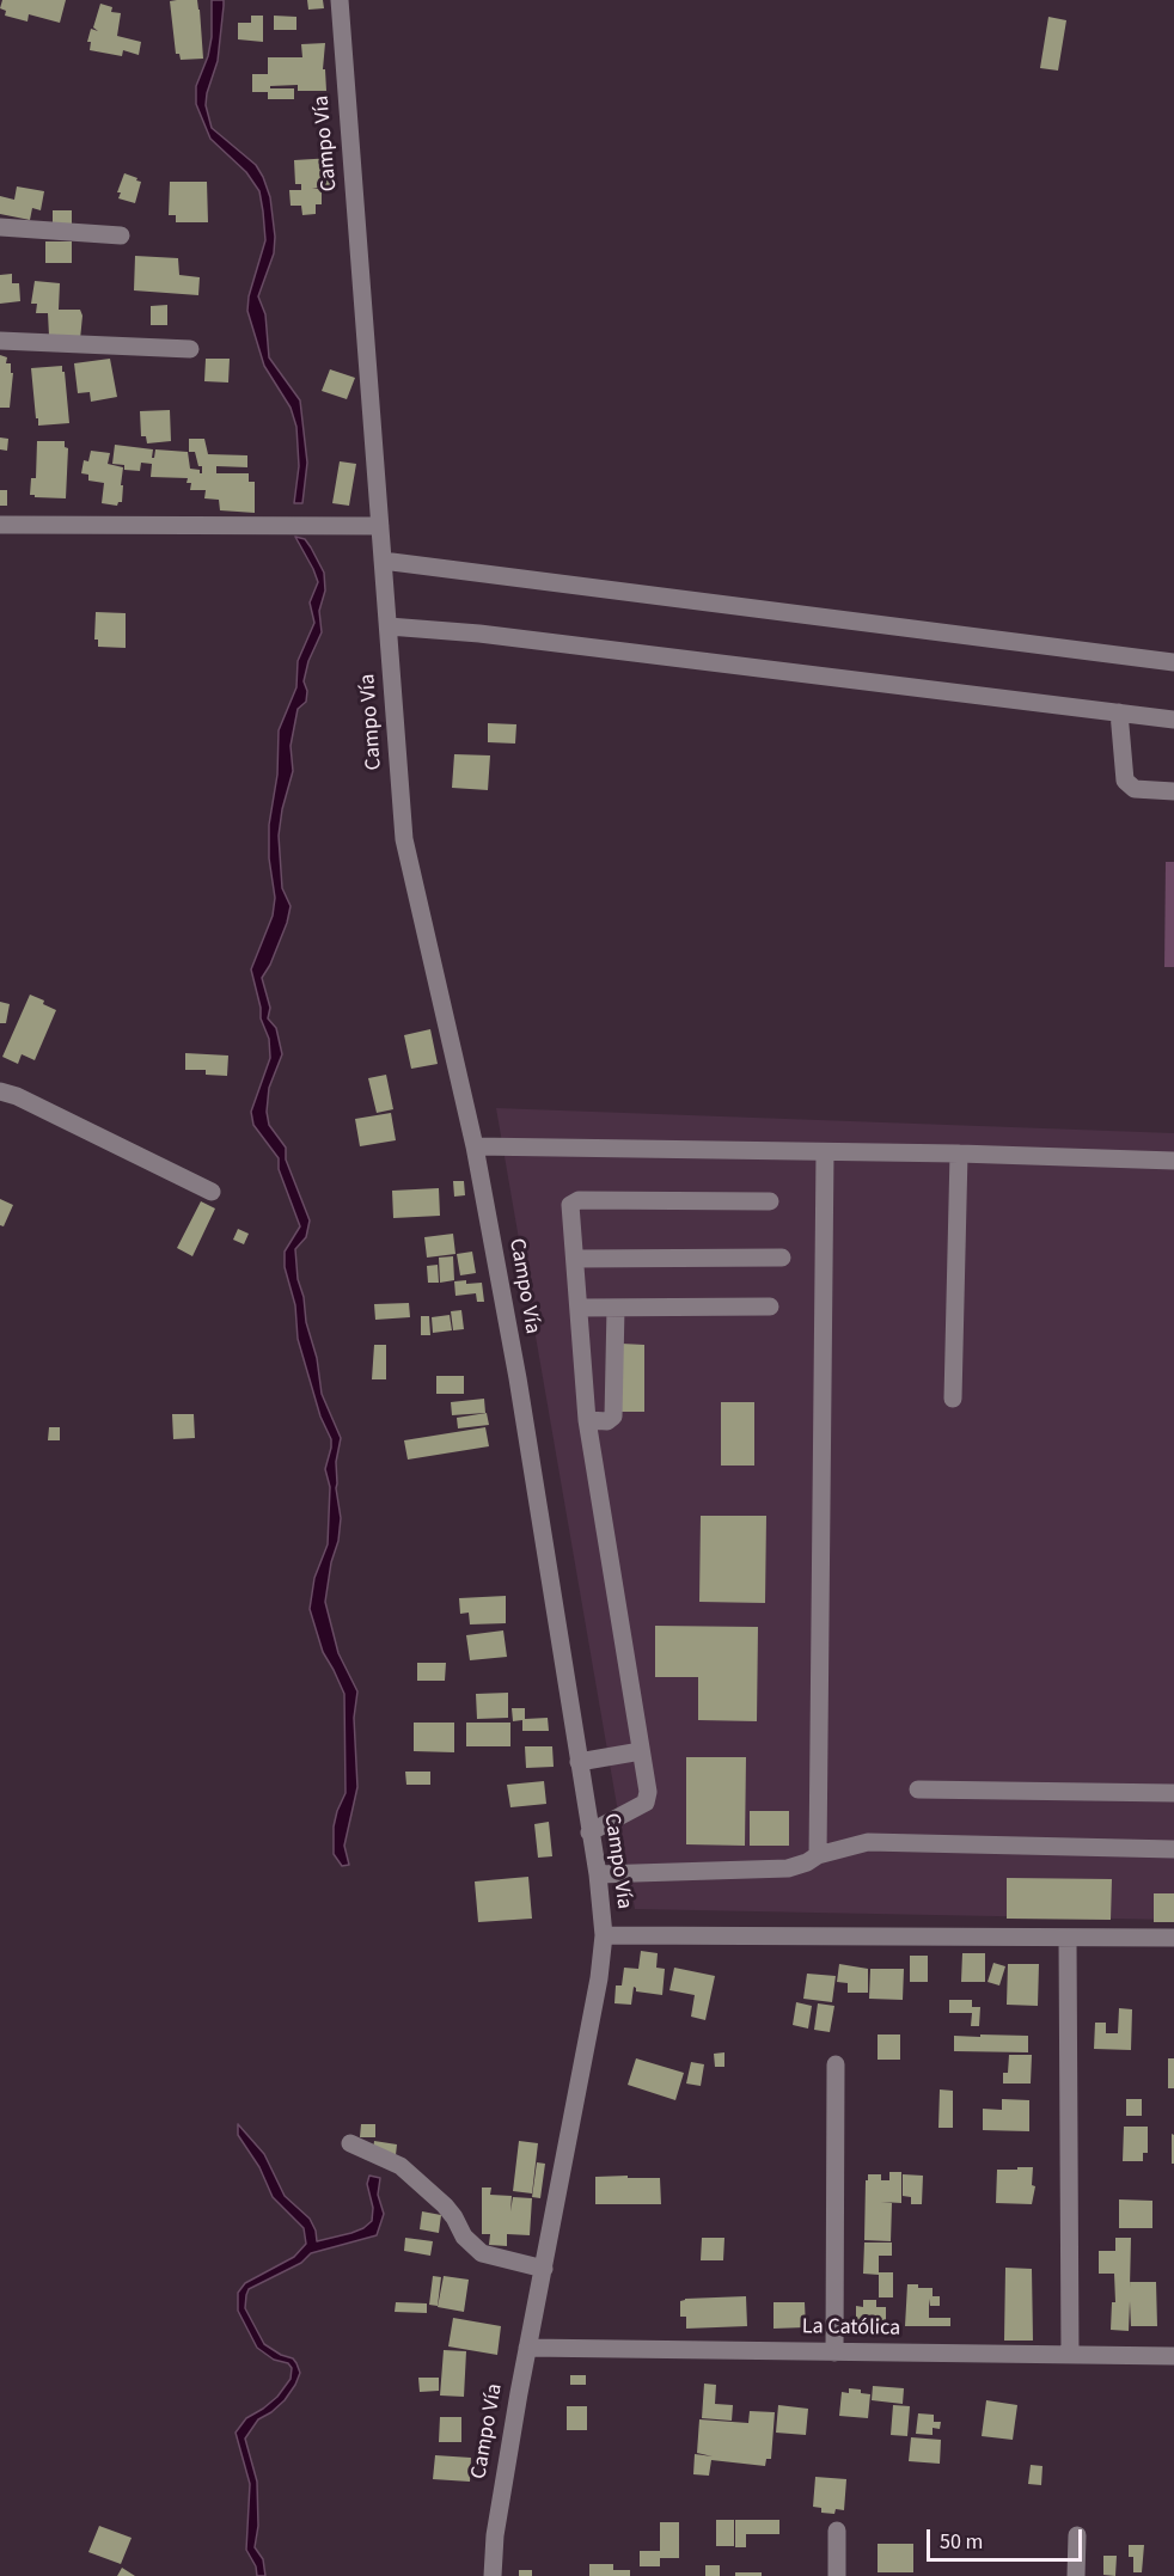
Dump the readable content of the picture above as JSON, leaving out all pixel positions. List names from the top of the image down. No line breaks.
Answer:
{"streets":{"street":["Campo Vía","La Católica"]},"crossings":[["Campo Vía","La Católica"]],"scale_bar":"50 m"}
